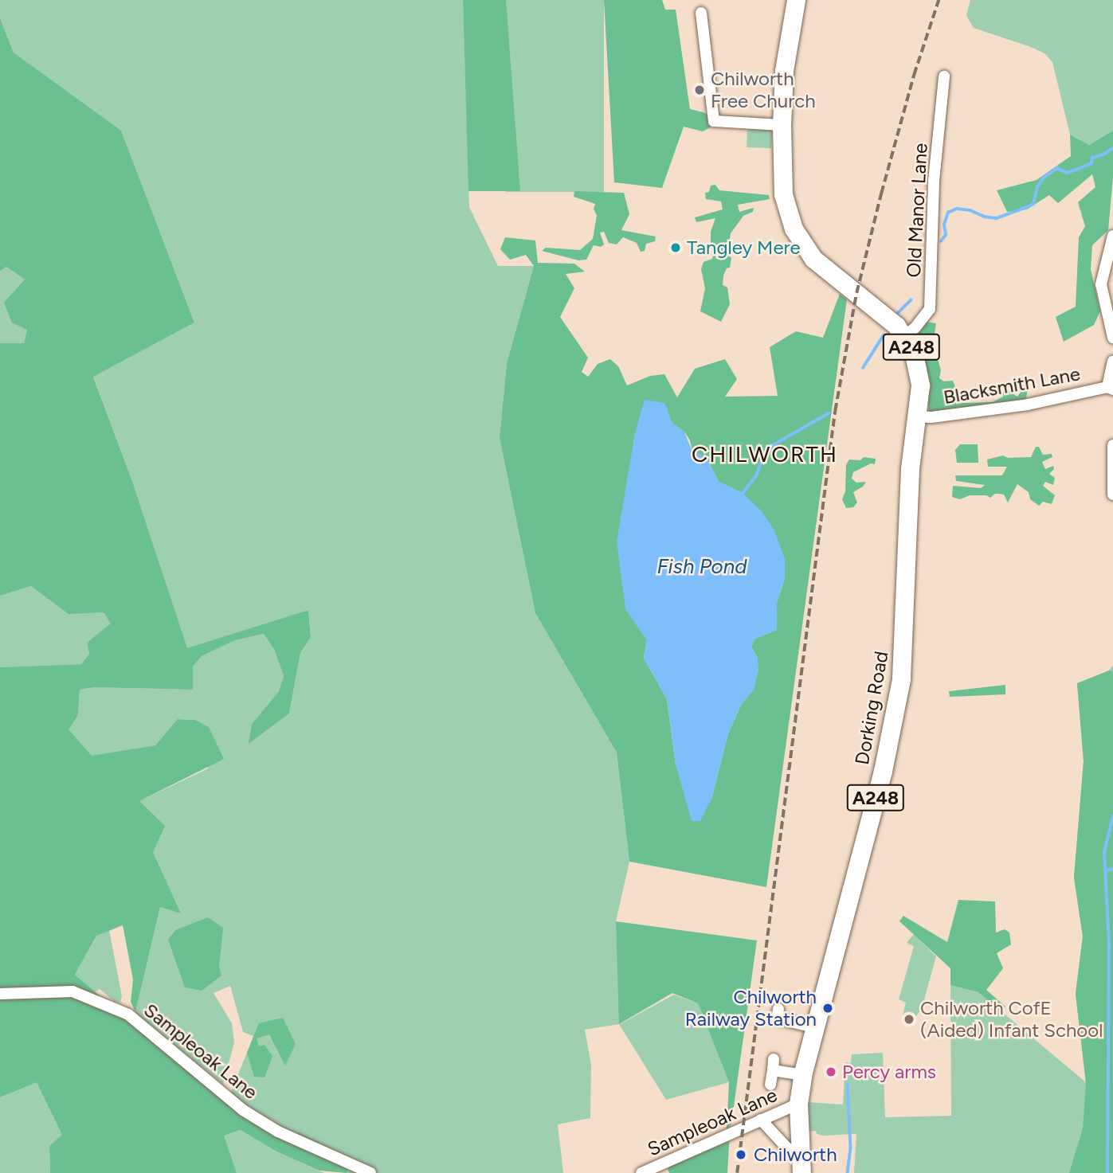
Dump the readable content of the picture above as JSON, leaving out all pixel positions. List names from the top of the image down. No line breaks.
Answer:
{"streets":{"main road":["A248","Dorking Road"],"street":["Old Manor Lane","Blacksmith Lane","Sampleoak Lane"]},"crossings":[["Old Manor Lane","Dorking Road"],["A248","Dorking Road"],["Blacksmith Lane","Dorking Road"],["Dorking Road","Sampleoak Lane"]],"districts":["CHILWORTH"],"water":["Fish Pond"],"places":["Chilworth Free Church","Tangley Mere","Chilworth Railway Station","Chilworth CofE (Aided) Infant School","Percy arms","Chilworth"]}
